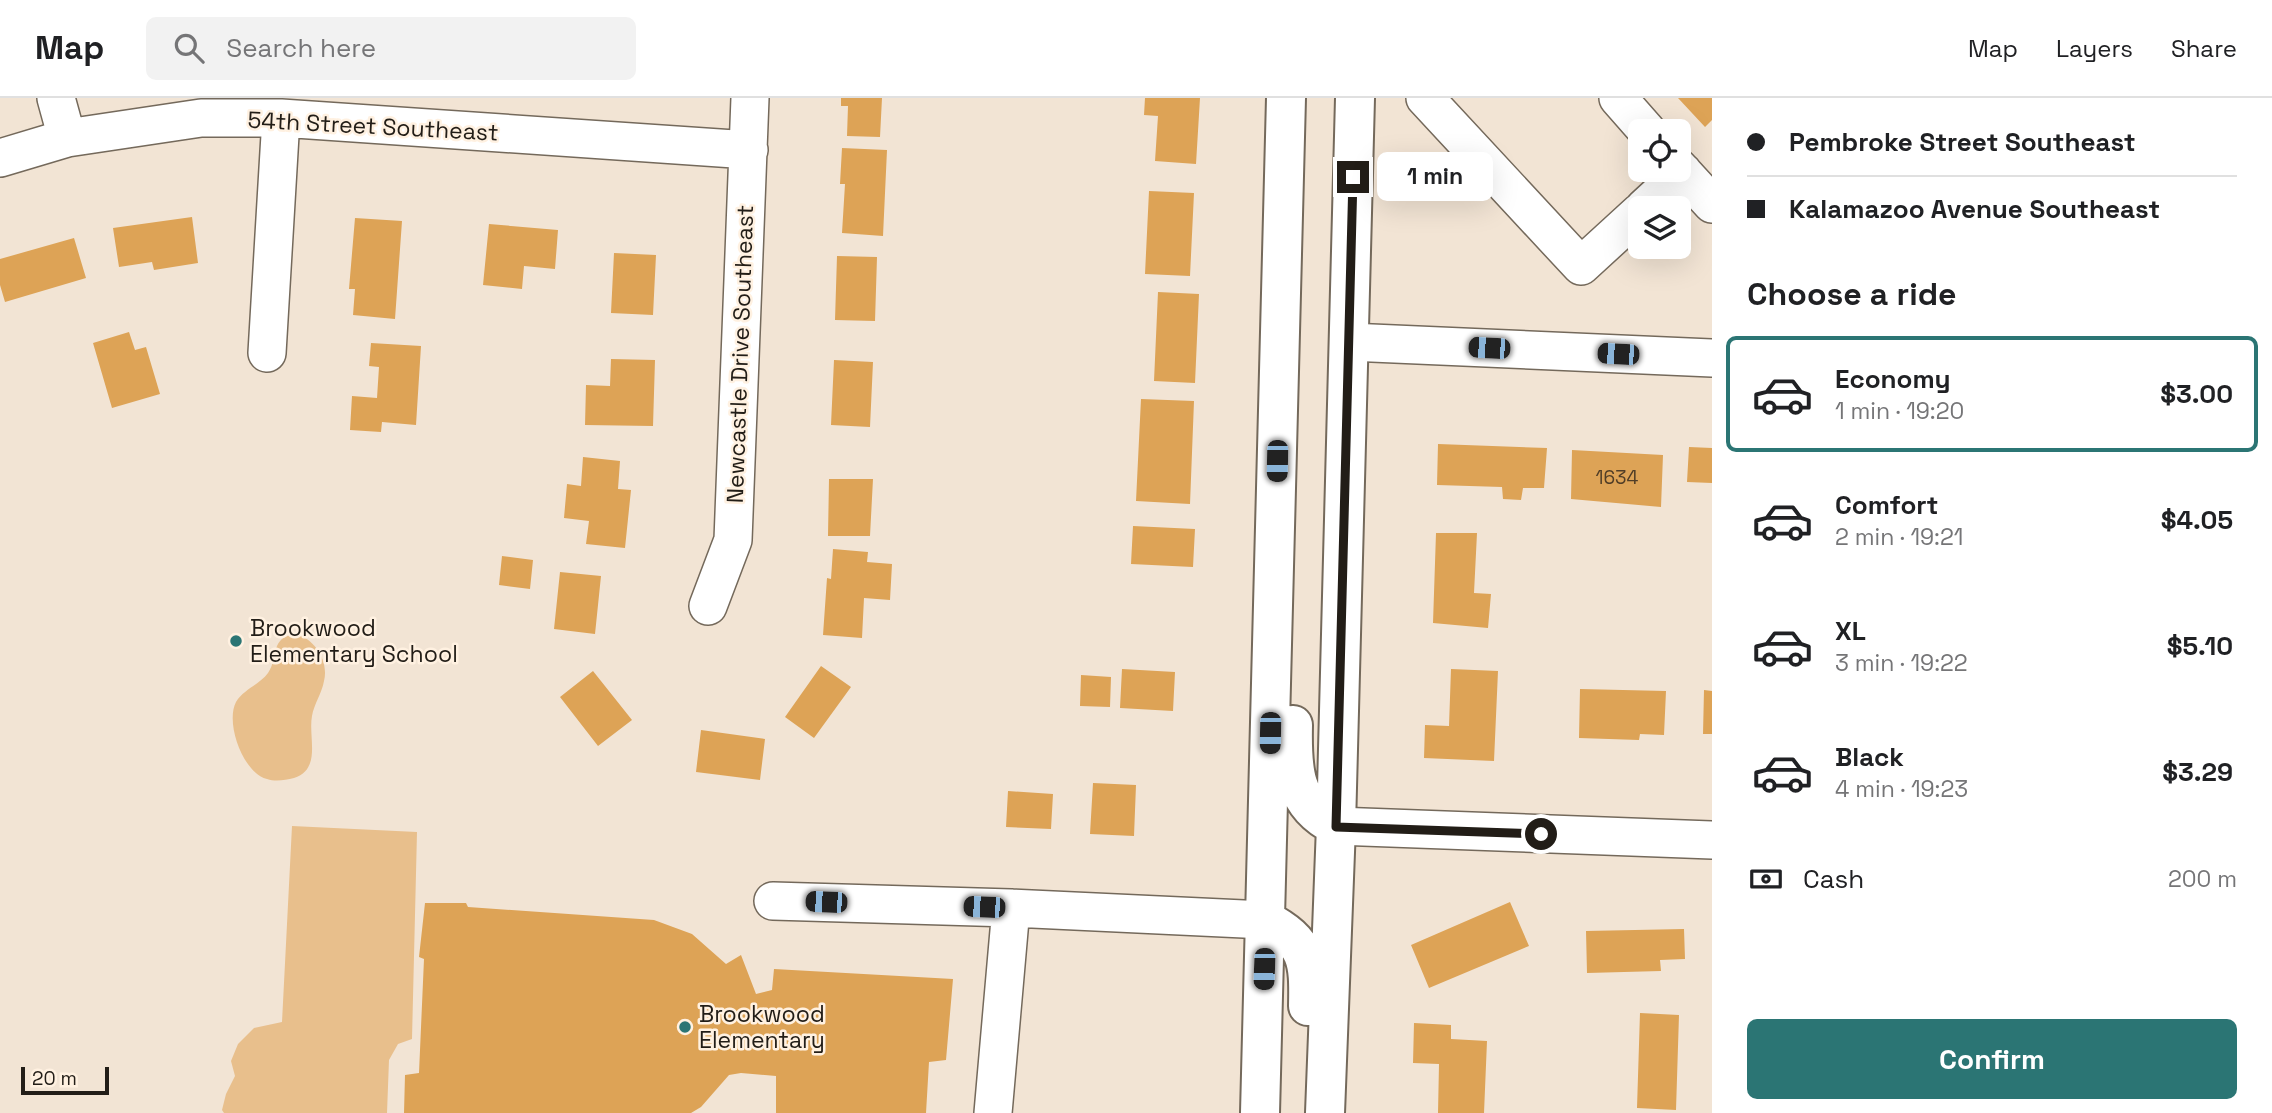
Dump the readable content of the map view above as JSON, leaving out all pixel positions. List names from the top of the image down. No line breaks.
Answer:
{"streets":{"street":["54th Street Southeast","Newcastle Drive Southeast"]},"crossings":[["54th Street Southeast","Newcastle Drive Southeast"]],"places":["Brookwood Elementary School","Brookwood Elementary"],"house_numbers":["1634"],"scale_bar":"20 m","page":{"header":"Map","search":"Search here","nav":["Map","Layers","Share"],"banner":["Pembroke Street Southeast","Kalamazoo Avenue Southeast"],"bubble":"1 min","heading":"Choose a ride","list":[{"name":"Economy","note":"1 min · 19:20","value":"$3.00"},{"name":"Comfort","note":"2 min · 19:21","value":"$4.05"},{"name":"XL","note":"3 min · 19:22","value":"$5.10"},{"name":"Black","note":"4 min · 19:23","value":"$3.29"}],"pay":["Cash","200 m"],"buttons":"Confirm","scale":"20 m"}}
